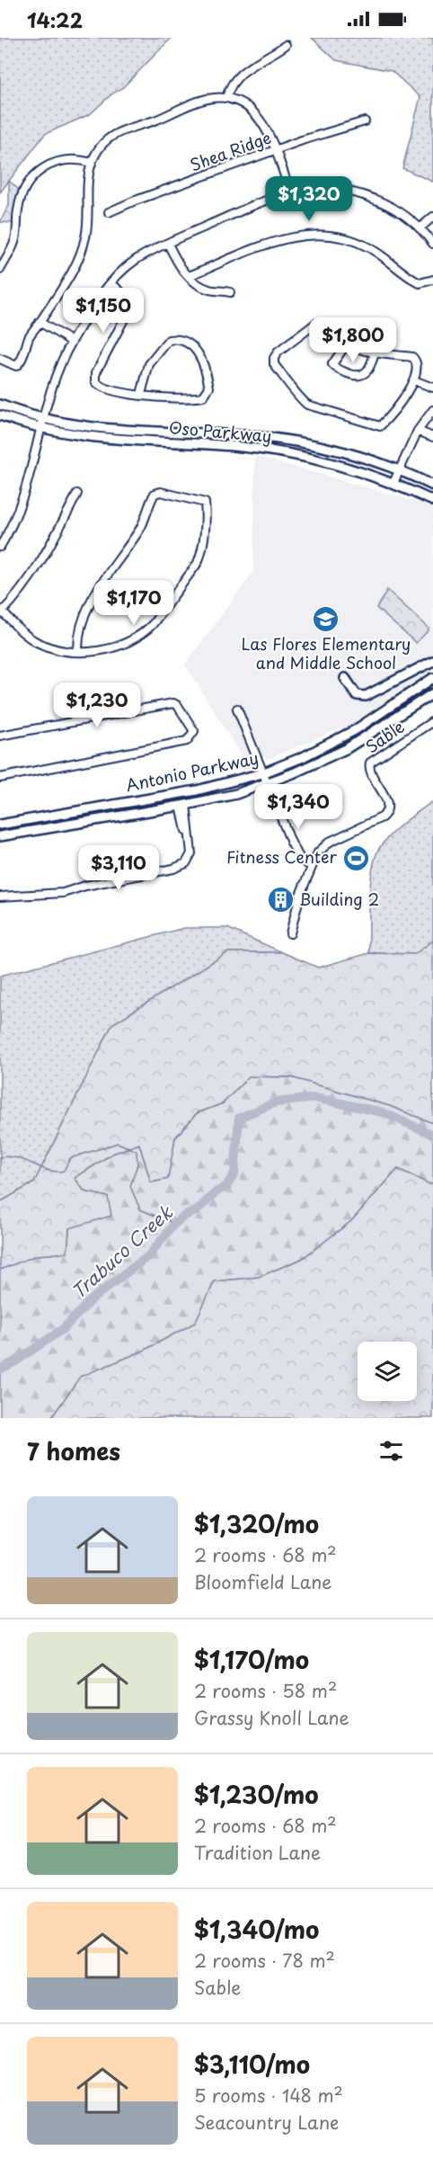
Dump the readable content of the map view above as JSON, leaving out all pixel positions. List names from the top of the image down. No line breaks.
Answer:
{"streets":{"main road":["Oso Parkway","Antonio Parkway"],"street":["Shea Ridge","Sable"]},"water":["Trabuco Creek"],"places":{"school or university":["Las Flores Elementary and Middle School"],"sports":["Fitness Center"],"building":["Building 2"]},"page":{"status":"14:22","price":["$1,320","$1,150","$1,800","$1,170","$1,230","$1,340","$3,110"],"heading":"7 homes","list":[{"name":"$1,320/mo","note":"2 rooms · 68 m² · Bloomfield Lane"},{"name":"$1,170/mo","note":"2 rooms · 58 m² · Grassy Knoll Lane"},{"name":"$1,230/mo","note":"2 rooms · 68 m² · Tradition Lane"},{"name":"$1,340/mo","note":"2 rooms · 78 m² · Sable"},{"name":"$3,110/mo","note":"5 rooms · 148 m² · Seacountry Lane"}]}}
